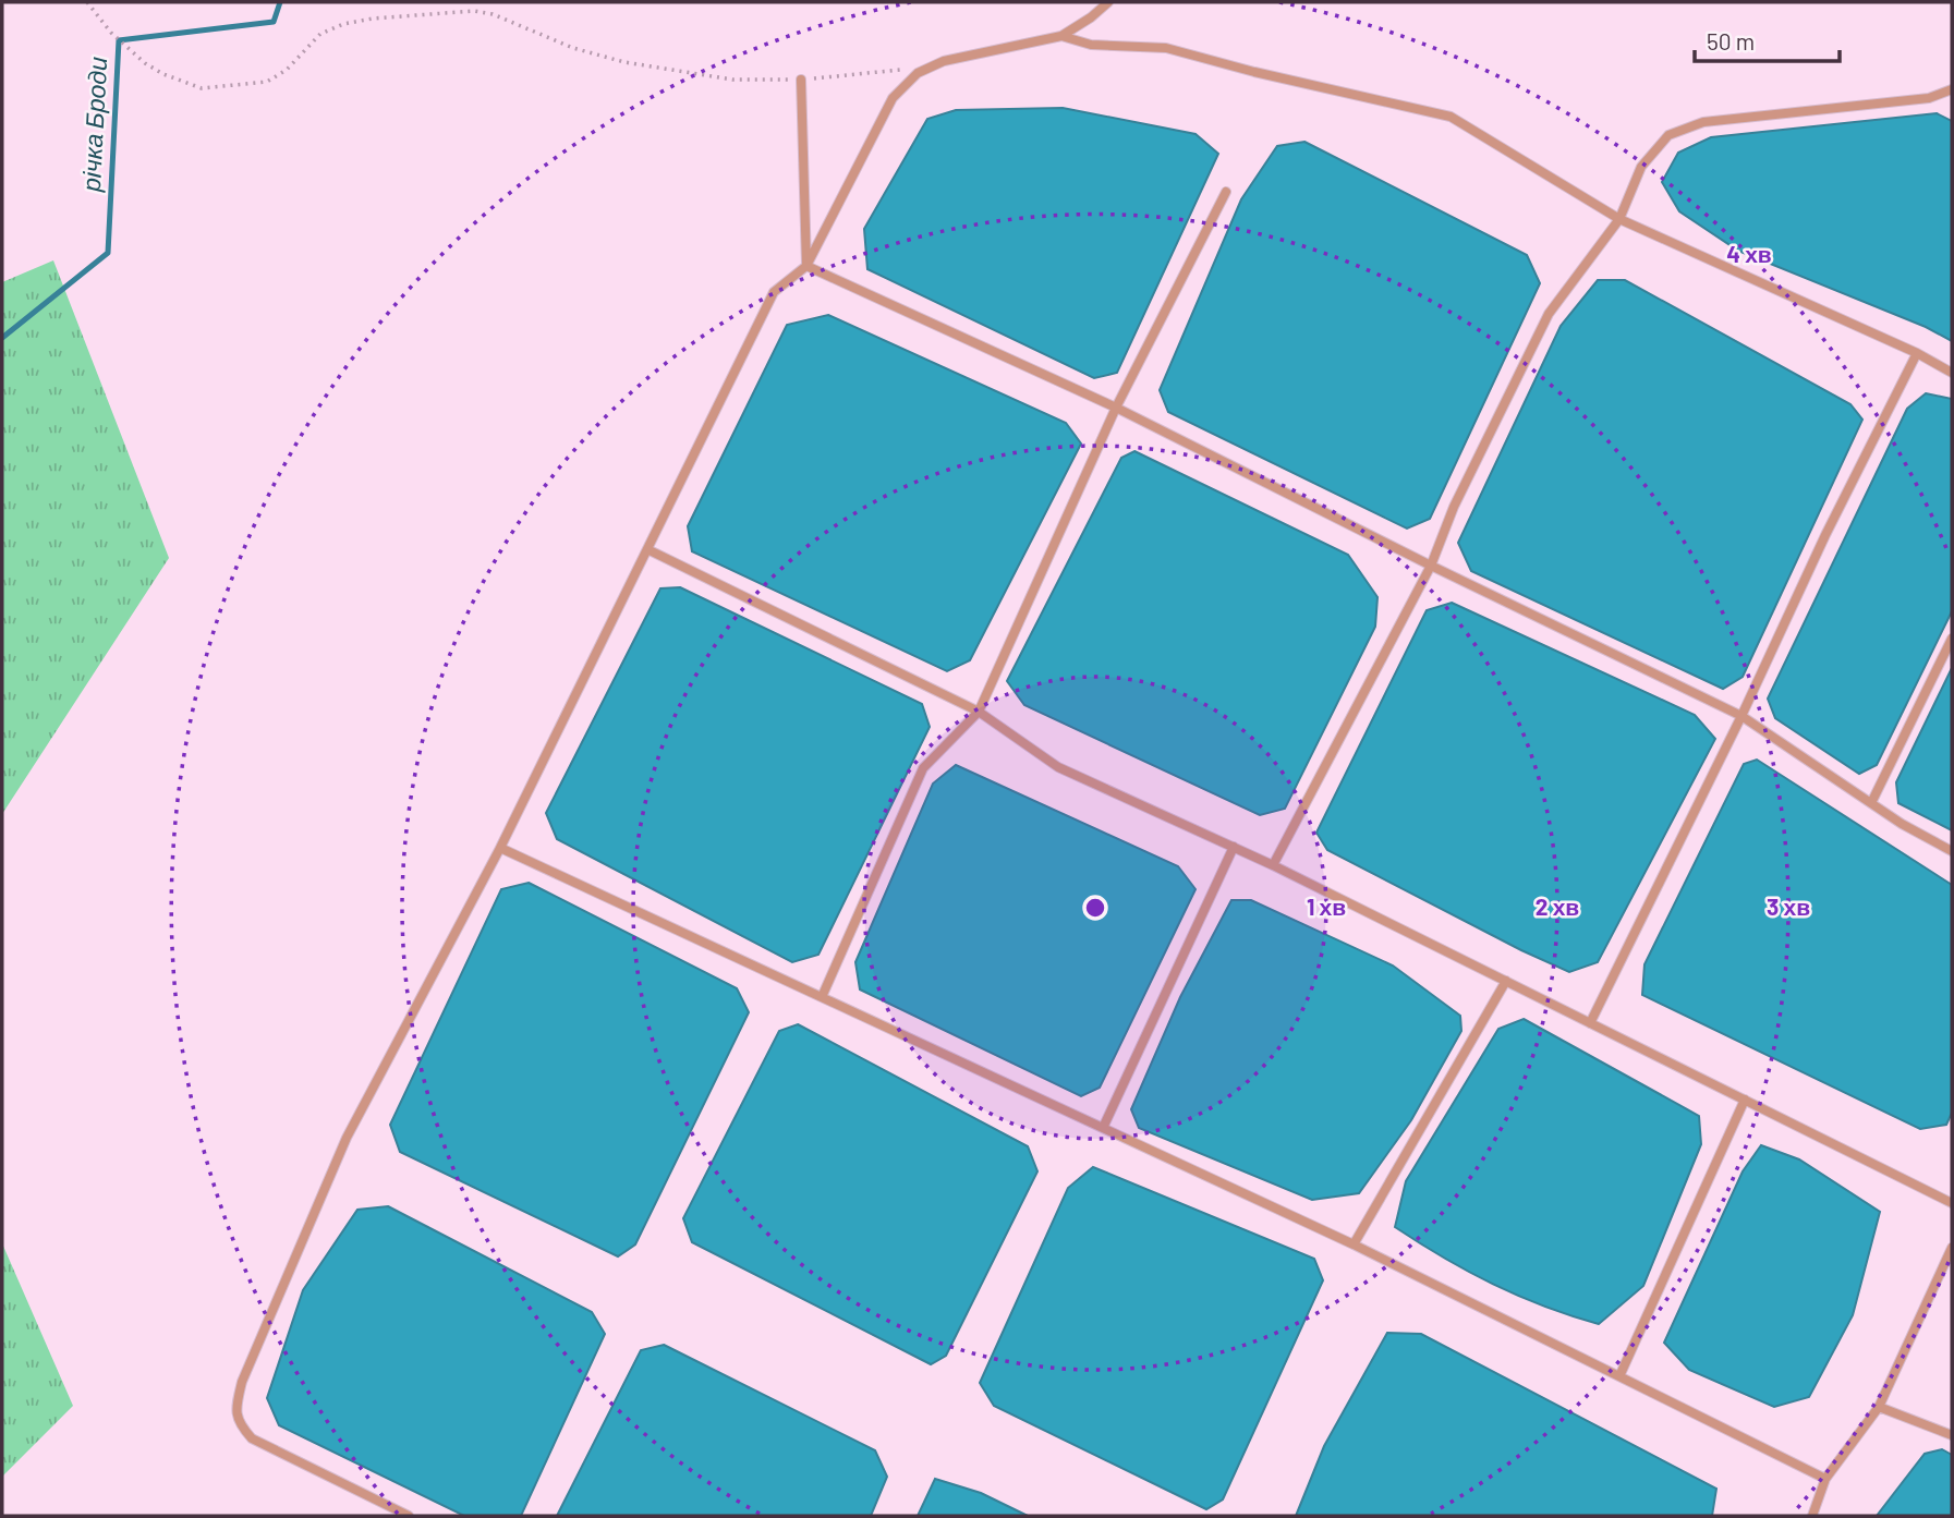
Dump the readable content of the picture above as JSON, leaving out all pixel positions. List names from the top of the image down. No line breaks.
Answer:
{"water":["річка Броди"],"scale_bar":"50 m","rings":["4 хв","1 хв","2 хв","3 хв"]}
